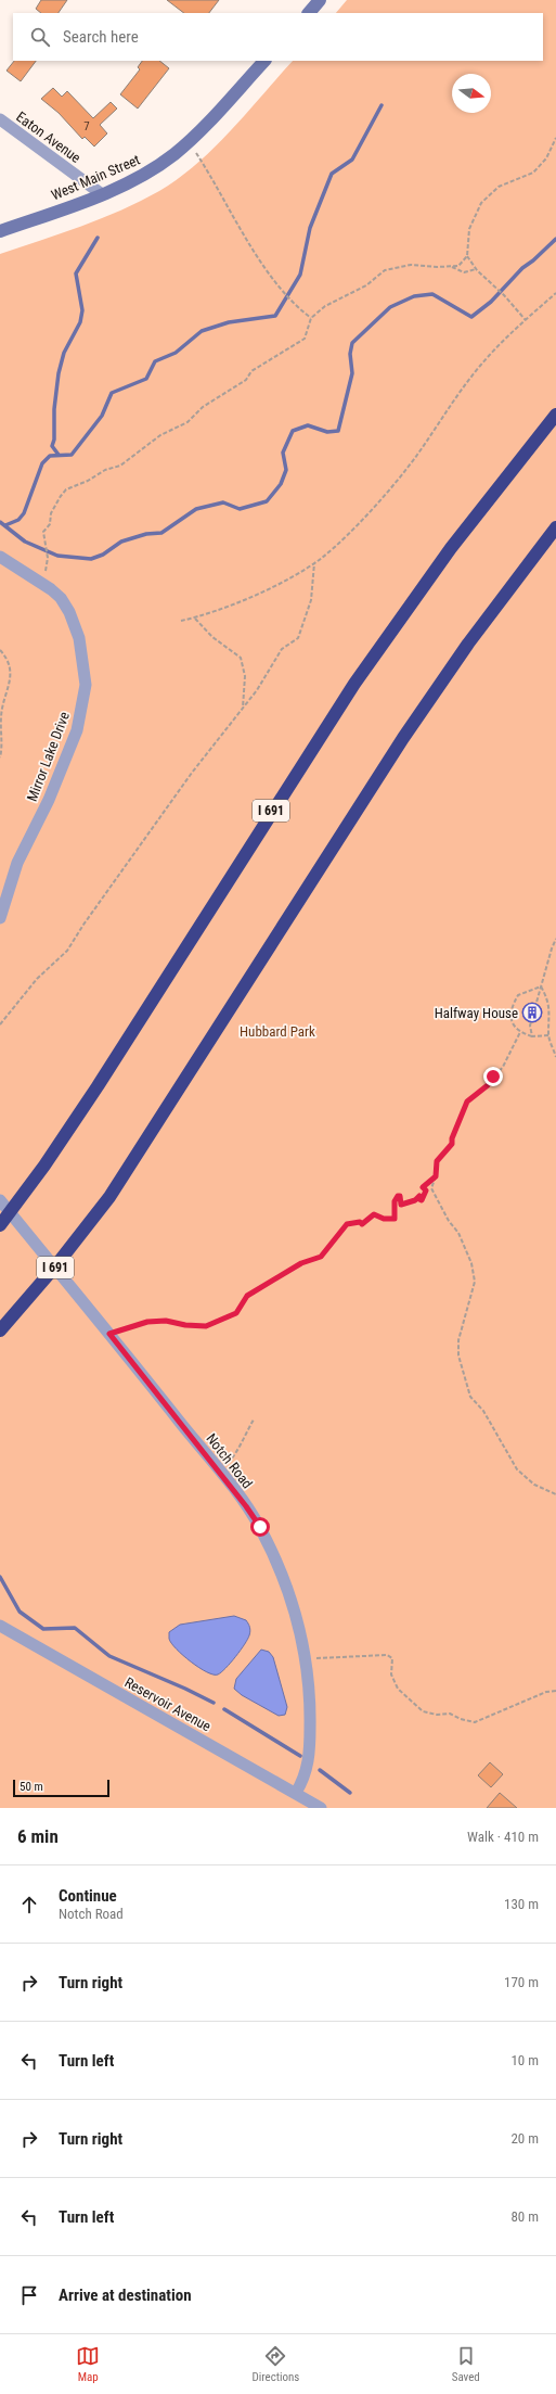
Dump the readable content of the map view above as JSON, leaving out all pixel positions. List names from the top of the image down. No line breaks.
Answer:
{"streets":{"highway":["I 691"],"main road":["West Main Street"],"street":["Eaton Avenue","Mirror Lake Drive","Notch Road","Reservoir Avenue"]},"crossings":[["Eaton Avenue","West Main Street"],["Notch Road","Reservoir Avenue"]],"parks":["Hubbard Park"],"places":{"building":["Halfway House"]},"house_numbers":["7"],"scale_bar":"50 m","north":"right","page":{"search":"Search here","scale":"50 m","heading":["6 min","Walk · 410 m"],"list":[["Continue","Notch Road","130 m"],["Turn right","170 m"],["Turn left","10 m"],["Turn right","20 m"],["Turn left","80 m"],"Arrive at destination"],"nav":["Map","Directions","Saved"]}}
